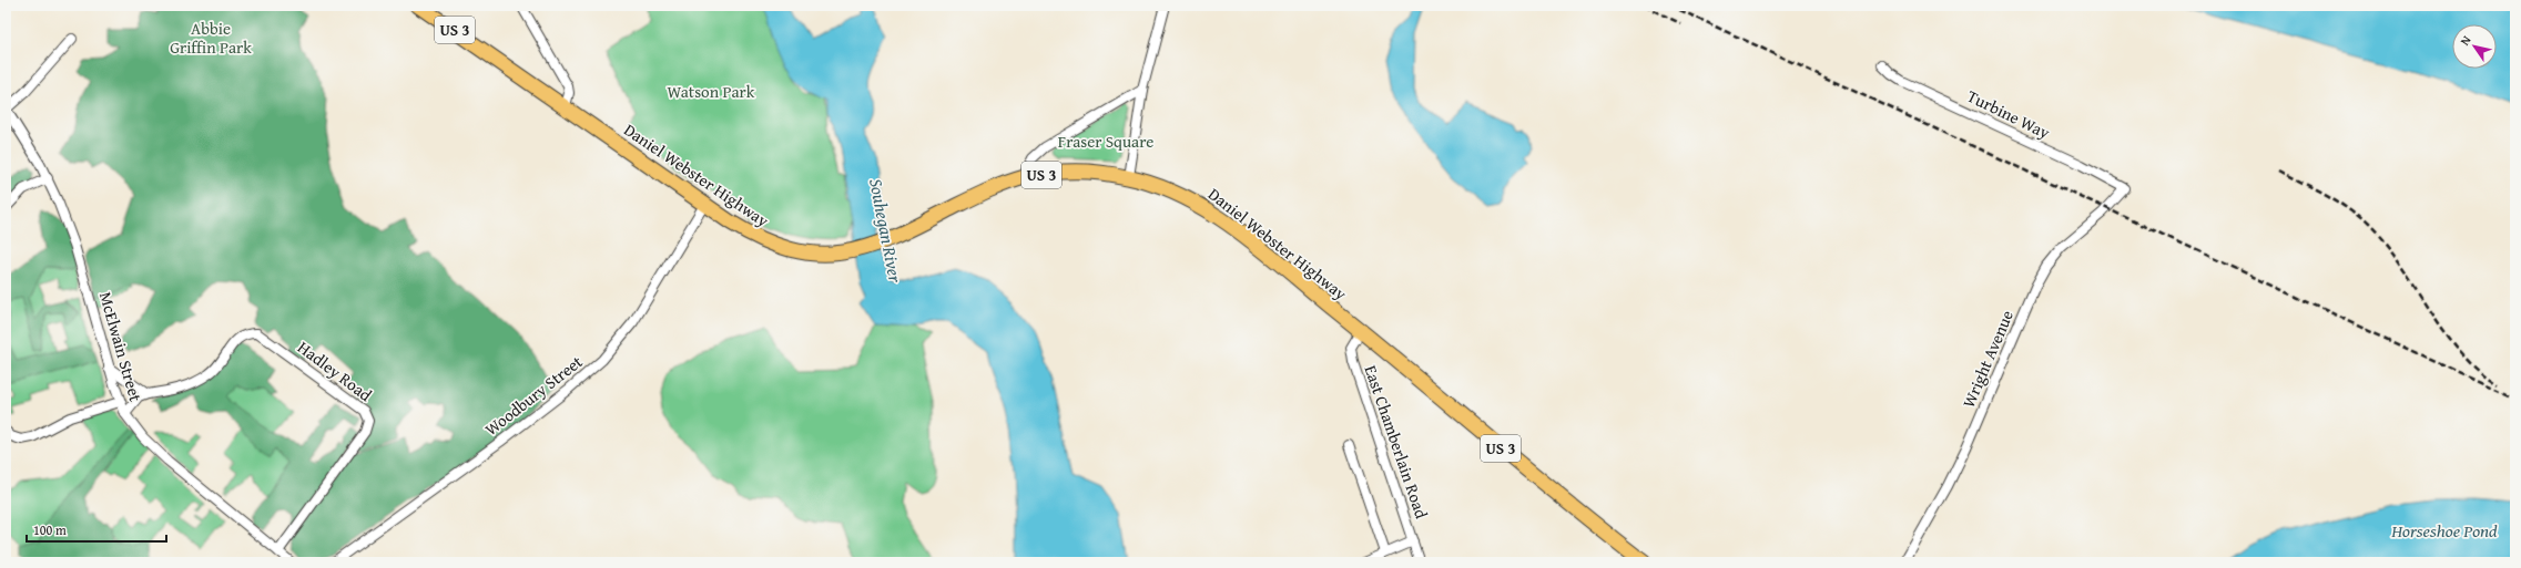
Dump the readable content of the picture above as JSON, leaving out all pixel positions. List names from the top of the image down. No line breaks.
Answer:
{"streets":{"main road":["US 3","Daniel Webster Highway"],"street":["Turbine Way","McElwain Street","Wright Avenue","Hadley Road","Woodbury Street","East Chamberlain Road"]},"crossings":[["Turbine Way","Wright Avenue"],["Daniel Webster Highway","Woodbury Street"],["Daniel Webster Highway","East Chamberlain Road"],["McElwain Street","Hadley Road"]],"water":["Souhegan River","Horseshoe Pond"],"parks":["Abbie Griffin Park","Watson Park","Fraser Square"],"scale_bar":"100 m","north":"top left"}
